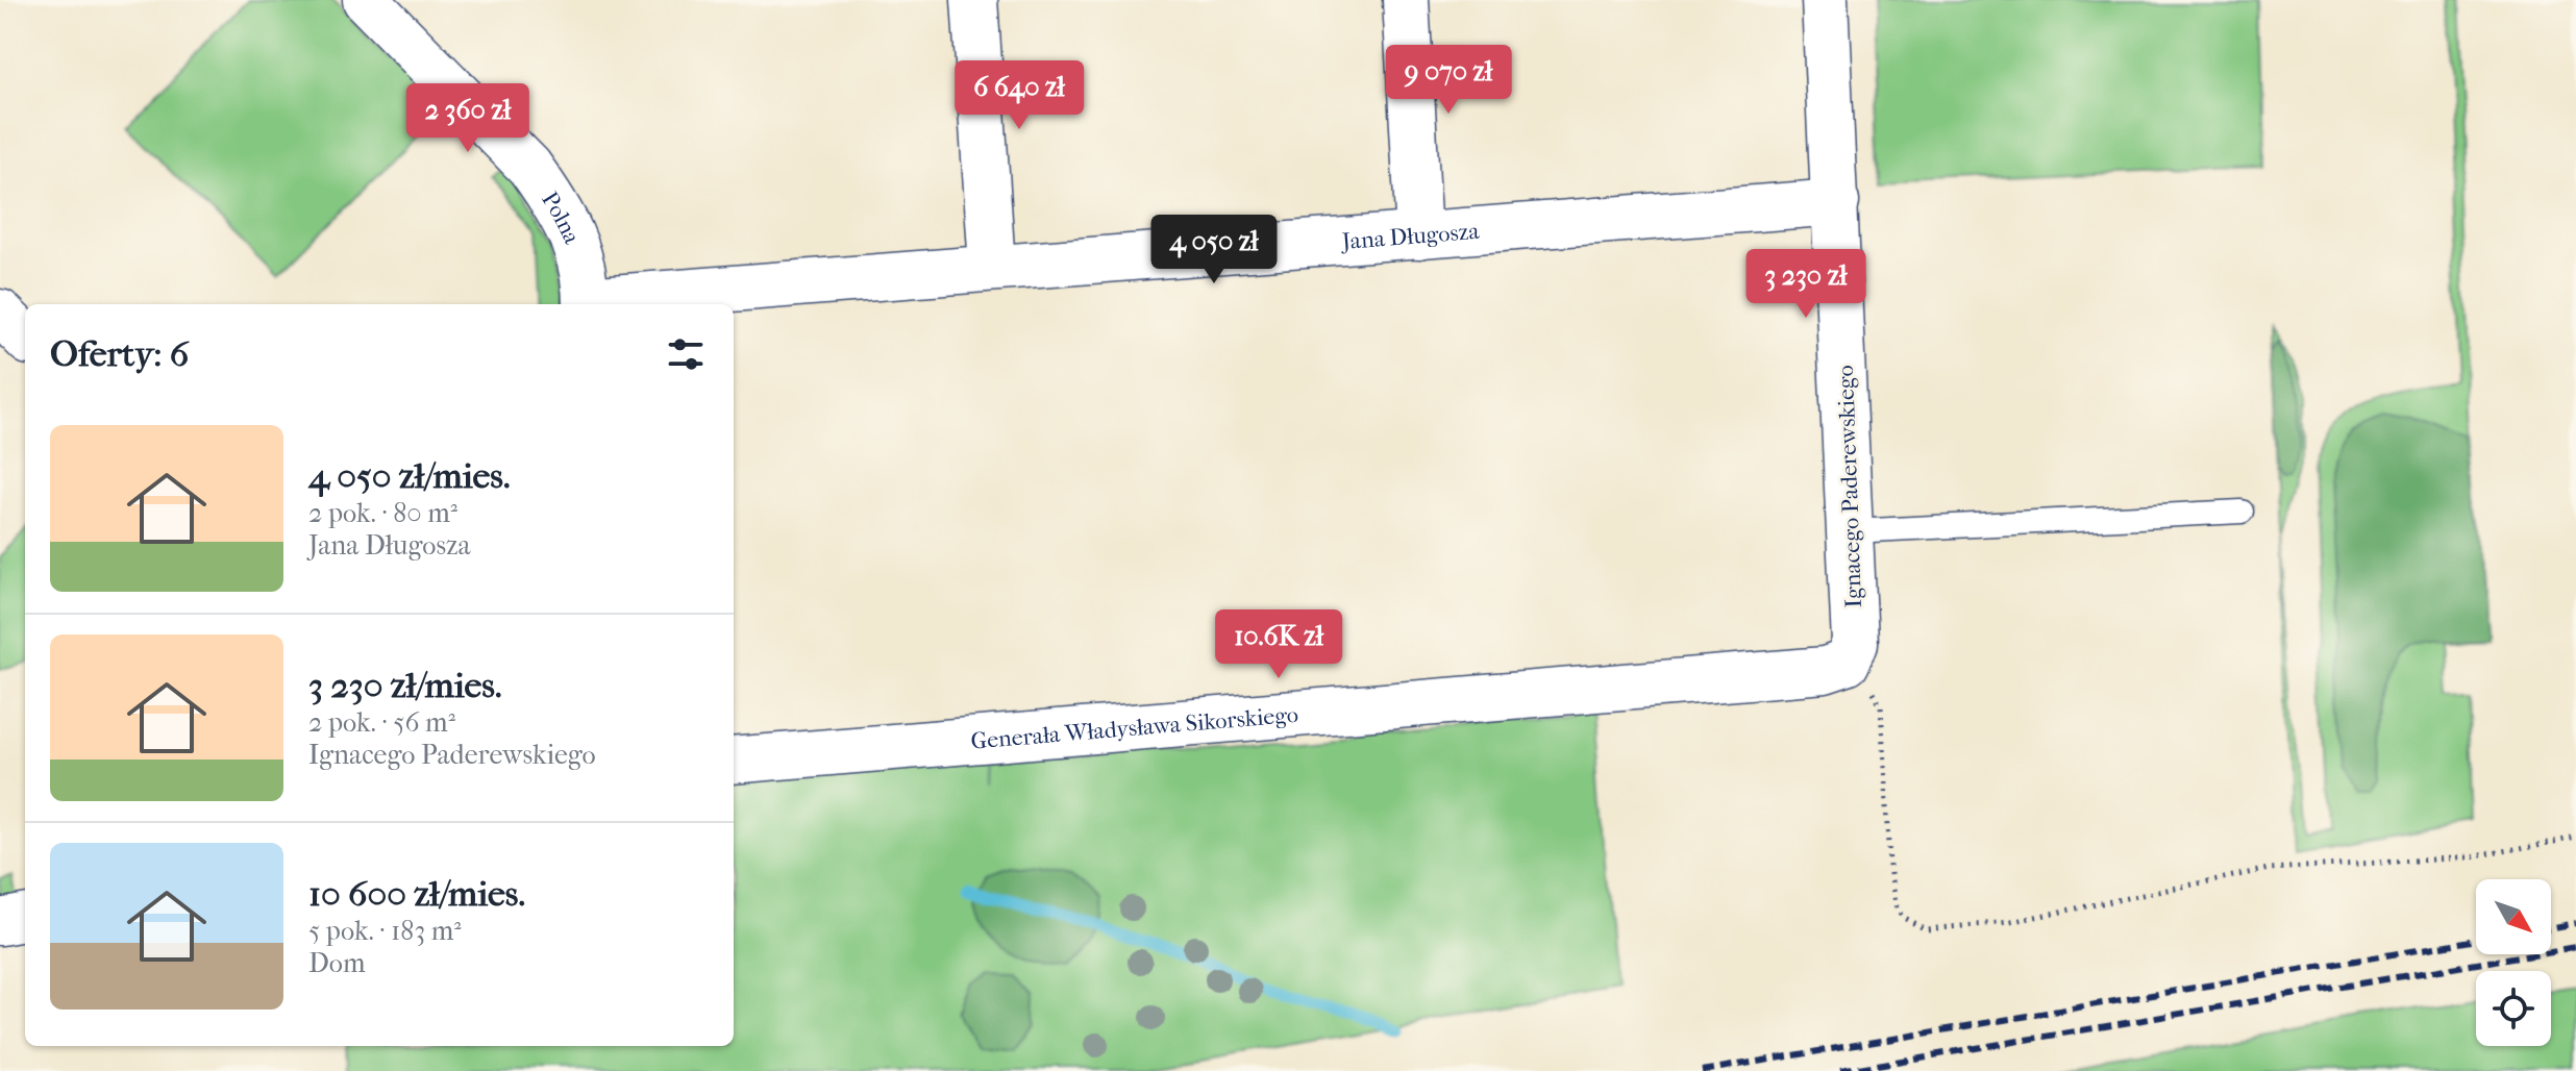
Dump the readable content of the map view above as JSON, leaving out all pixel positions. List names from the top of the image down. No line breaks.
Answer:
{"streets":{"street":["Polna","Jana Długosza","Ignacego Paderewskiego","Generała Władysława Sikorskiego"]},"crossings":[["Polna","Jana Długosza"],["Jana Długosza","Ignacego Paderewskiego"],["Ignacego Paderewskiego","Generała Władysława Sikorskiego"]],"north":"bottom right","page":{"price":["9 070 zł","6 640 zł","2 360 zł","4 050 zł","3 230 zł","10.6K zł"],"heading":"Oferty: 6","list":[{"name":"4 050 zł/mies.","note":"2 pok. · 80 m² · Jana Długosza"},{"name":"3 230 zł/mies.","note":"2 pok. · 56 m² · Ignacego Paderewskiego"},{"name":"10 600 zł/mies.","note":"5 pok. · 183 m² · Dom"}]}}
